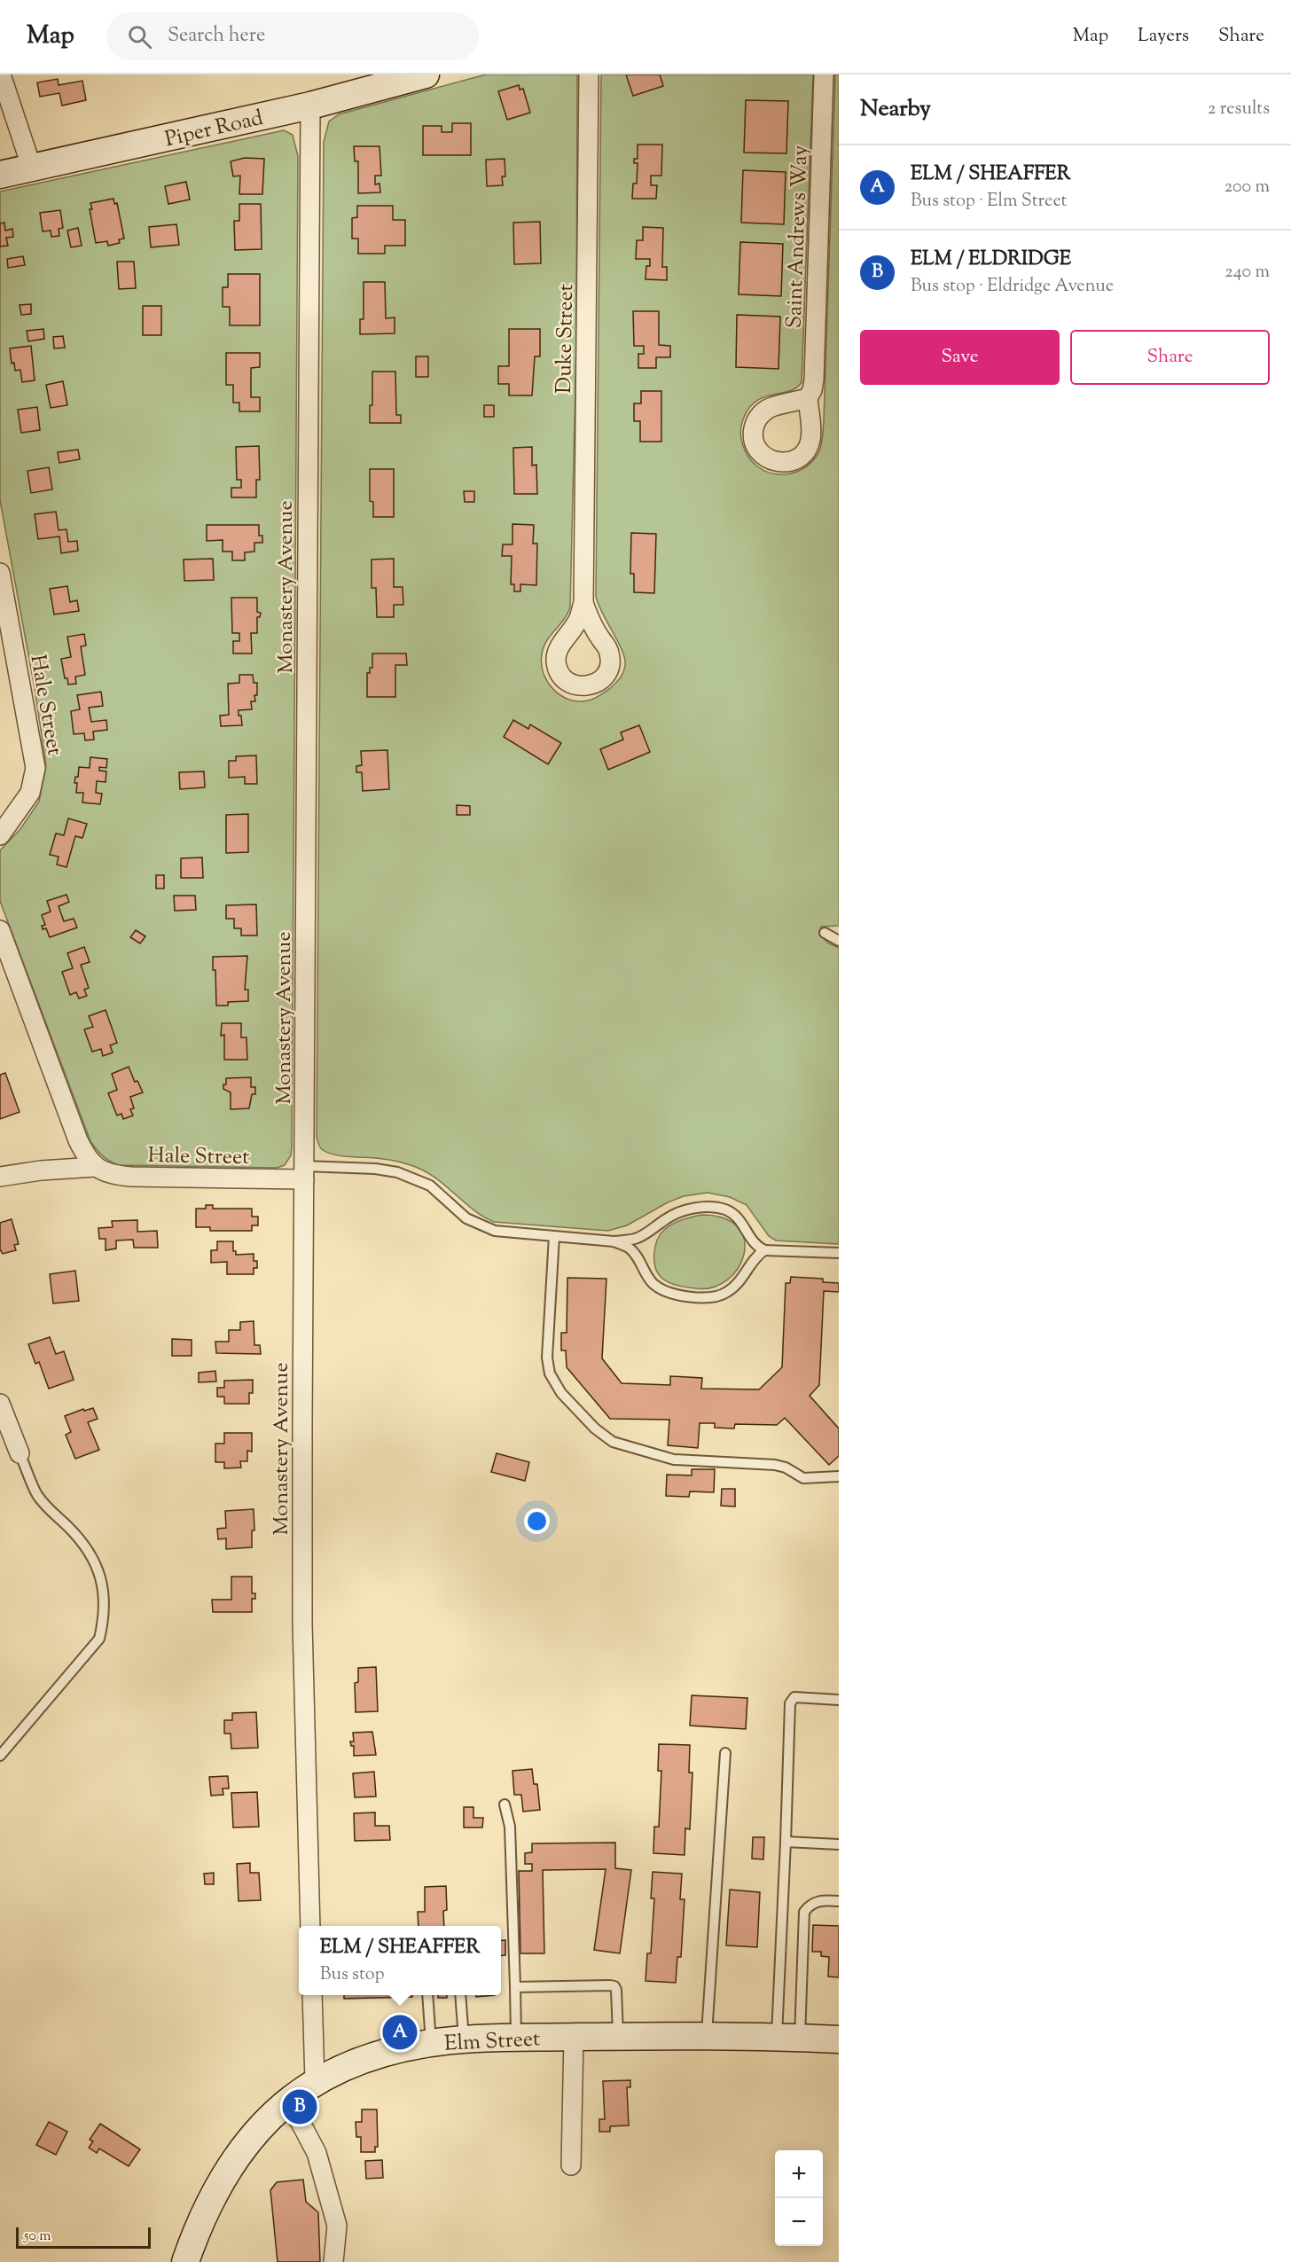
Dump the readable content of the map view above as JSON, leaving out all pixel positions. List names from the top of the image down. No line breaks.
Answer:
{"streets":{"main road":["Piper Road","Elm Street"],"street":["Saint Andrews Way","Duke Street","Monastery Avenue","Hale Street"]},"crossings":[["Piper Road","Monastery Avenue"],["Monastery Avenue","Hale Street"]],"scale_bar":"50 m","page":{"header":"Map","search":"Search here","nav":["Map","Layers","Share"],"heading":["Nearby","2 results"],"list":[{"mark":"A","name":"ELM / SHEAFFER","note":"Bus stop · Elm Street","value":"200 m"},{"mark":"B","name":"ELM / ELDRIDGE","note":"Bus stop · Eldridge Avenue","value":"240 m"}],"buttons":["Save","Share"],"popup":["ELM / SHEAFFER","Bus stop"],"pins":["A","B"],"map_buttons":["+","−"],"scale":"50 m"}}
